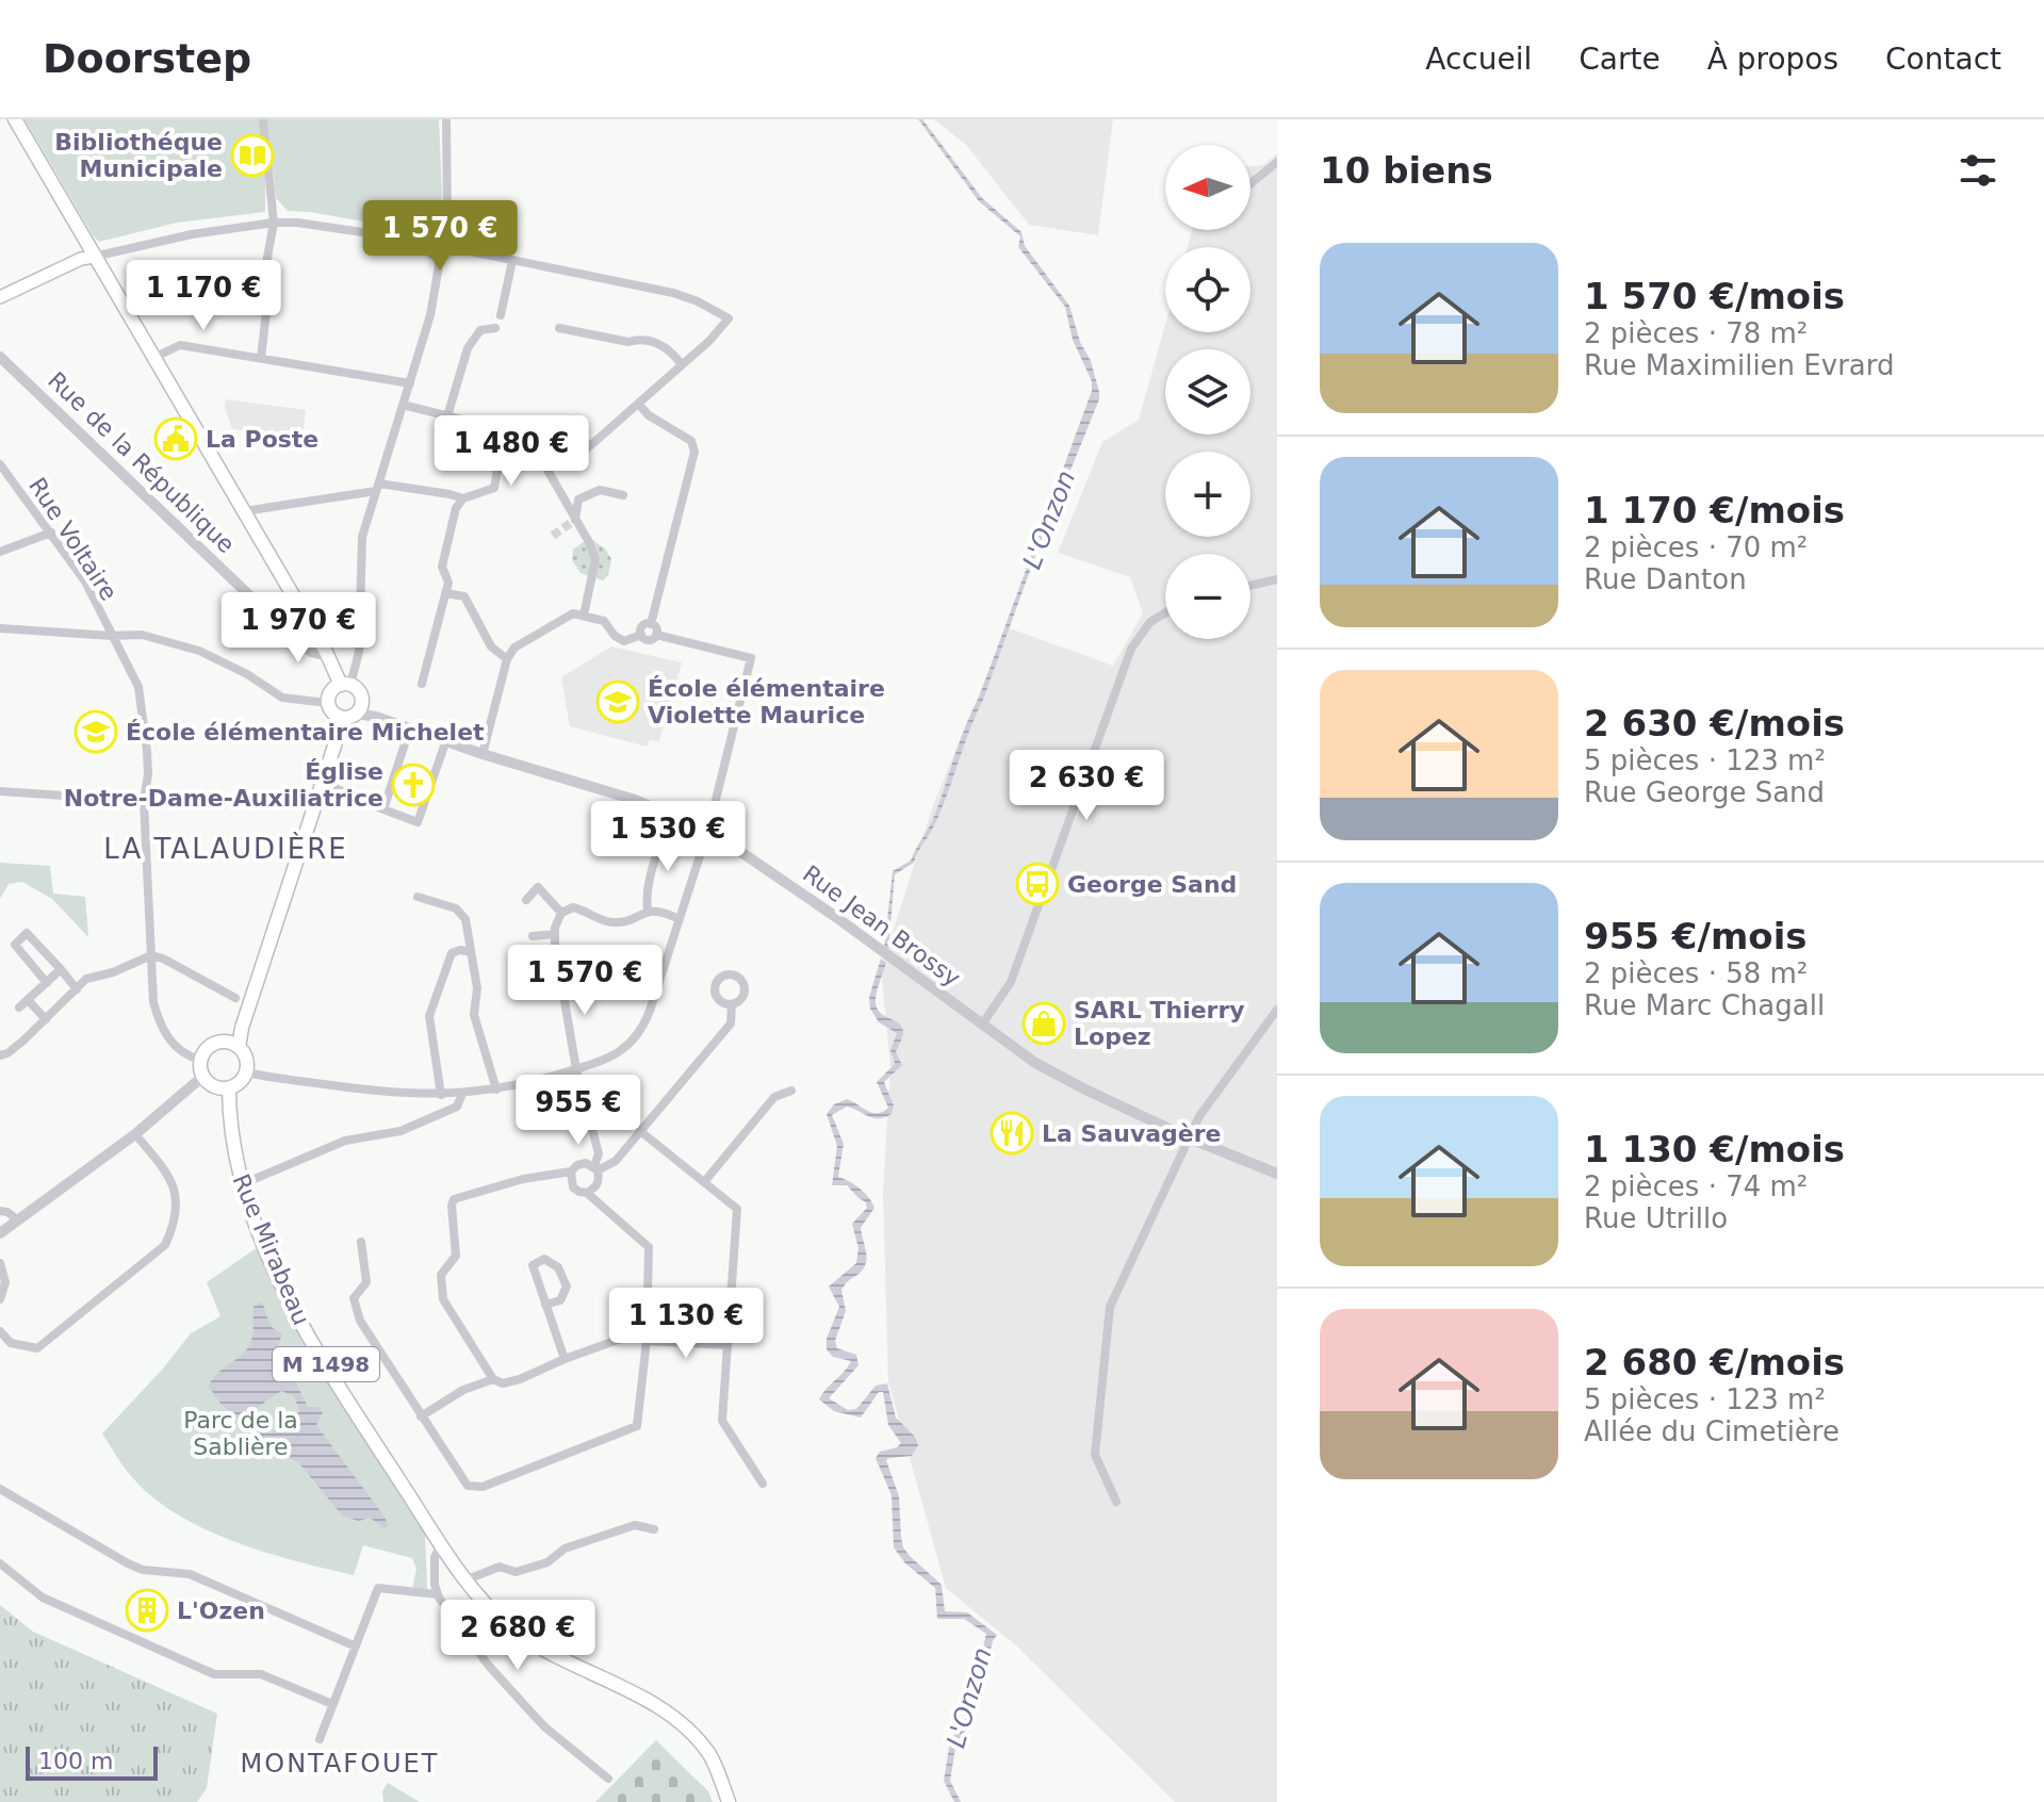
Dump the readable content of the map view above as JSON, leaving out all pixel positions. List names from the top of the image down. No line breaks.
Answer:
{"streets":{"main road":["Rue Mirabeau","M 1498"],"street":["Rue de la République","Rue Voltaire","Rue Jean Brossy"]},"crossings":[["Rue Voltaire","Rue Mirabeau"]],"districts":["LA TALAUDIÈRE","MONTAFOUET"],"water":["L'Onzon"],"parks":["Parc de la Sablière"],"places":{"library":["Bibliothéque Municipale"],"public building":["La Poste"],"school or university":["École élémentaire Violette Maurice","École élémentaire Michelet"],"church":["Église Notre-Dame-Auxiliatrice"],"bus stop":["George Sand"],"shop":["SARL Thierry Lopez"],"restaurant":["La Sauvagère"],"building":["L'Ozen"]},"scale_bar":"100 m","north":"left","page":{"header":"Doorstep","nav":["Accueil","Carte","À propos","Contact"],"heading":"10 biens","map_buttons":["+","−"],"price":["1 570 €","1 170 €","1 480 €","1 970 €","2 630 €","1 530 €","1 570 €","955 €","1 130 €","2 680 €"],"list":[{"name":"1 570 €/mois","note":"2 pièces · 78 m² · Rue Maximilien Evrard"},{"name":"1 170 €/mois","note":"2 pièces · 70 m² · Rue Danton"},{"name":"2 630 €/mois","note":"5 pièces · 123 m² · Rue George Sand"},{"name":"955 €/mois","note":"2 pièces · 58 m² · Rue Marc Chagall"},{"name":"1 130 €/mois","note":"2 pièces · 74 m² · Rue Utrillo"},{"name":"2 680 €/mois","note":"5 pièces · 123 m² · Allée du Cimetière"}],"scale":"100 m"}}
